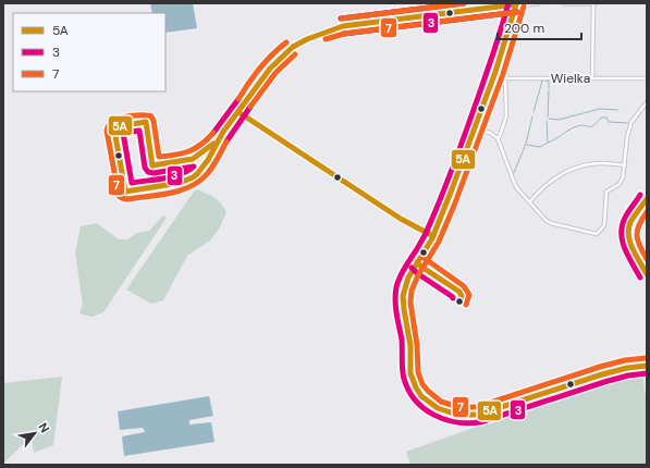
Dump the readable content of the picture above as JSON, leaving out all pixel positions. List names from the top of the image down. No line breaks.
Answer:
{"streets":{"street":["Wielka"]},"lines":["transit line 3","transit line 7","transit line 5A"],"legend":["5A","3","7"],"scale_bar":"200 m","north":"top right"}
